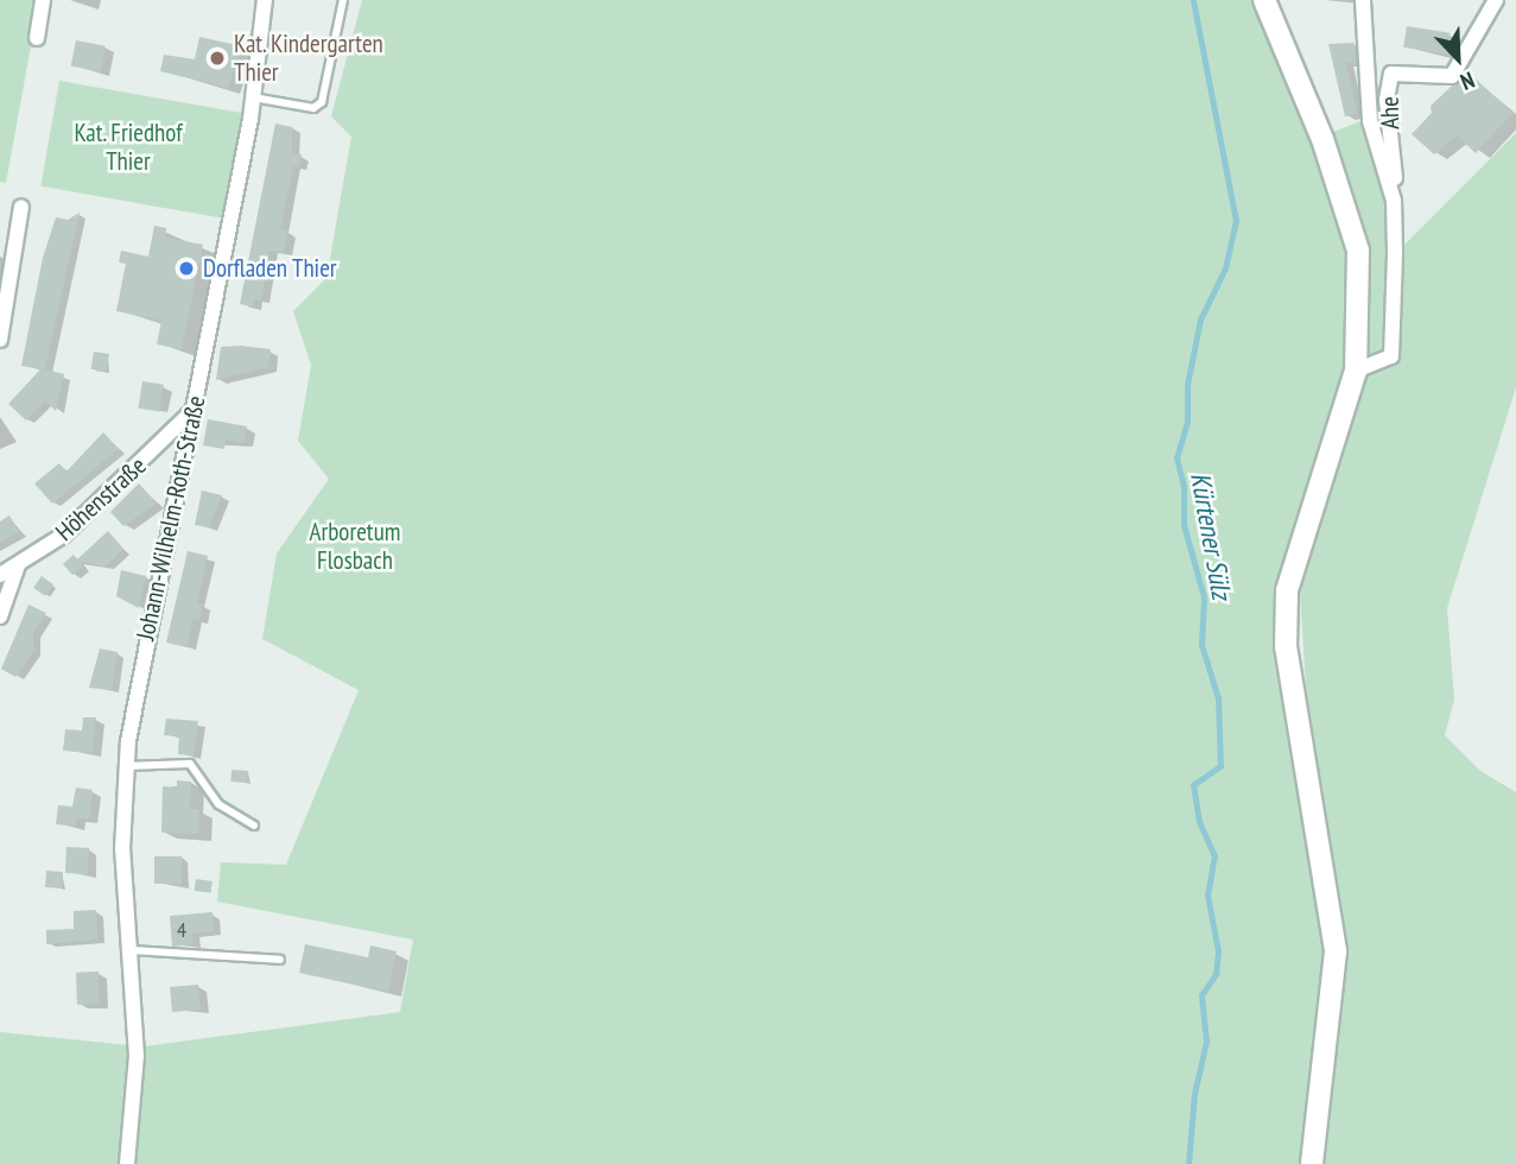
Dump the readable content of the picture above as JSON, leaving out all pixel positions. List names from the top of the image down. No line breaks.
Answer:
{"streets":{"street":["Ahe","Höhenstraße","Johann-Wilhelm-Roth-Straße"]},"crossings":[["Höhenstraße","Johann-Wilhelm-Roth-Straße"]],"water":["Kürtener Sülz"],"parks":["Kat. Friedhof Thier","Arboretum Flosbach"],"places":["Kat. Kindergarten Thier","Dorfladen Thier"],"house_numbers":["4"],"north":"bottom right"}
